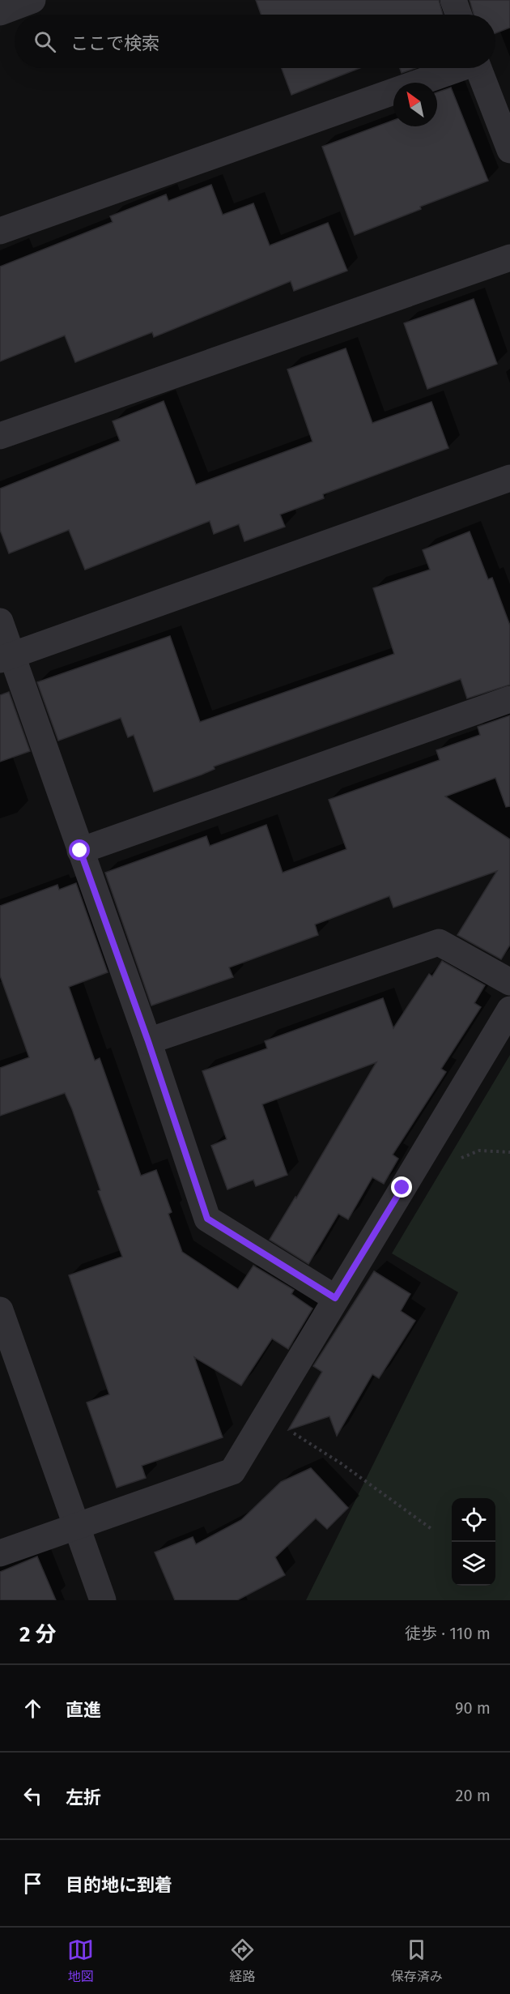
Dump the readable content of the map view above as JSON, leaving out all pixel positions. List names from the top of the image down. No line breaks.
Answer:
{"north":"top left","page":{"search":"ここで検索","heading":["2 分","徒歩 · 110 m"],"list":[["直進","90 m"],["左折","20 m"],"目的地に到着"],"nav":["地図","経路","保存済み"]}}
